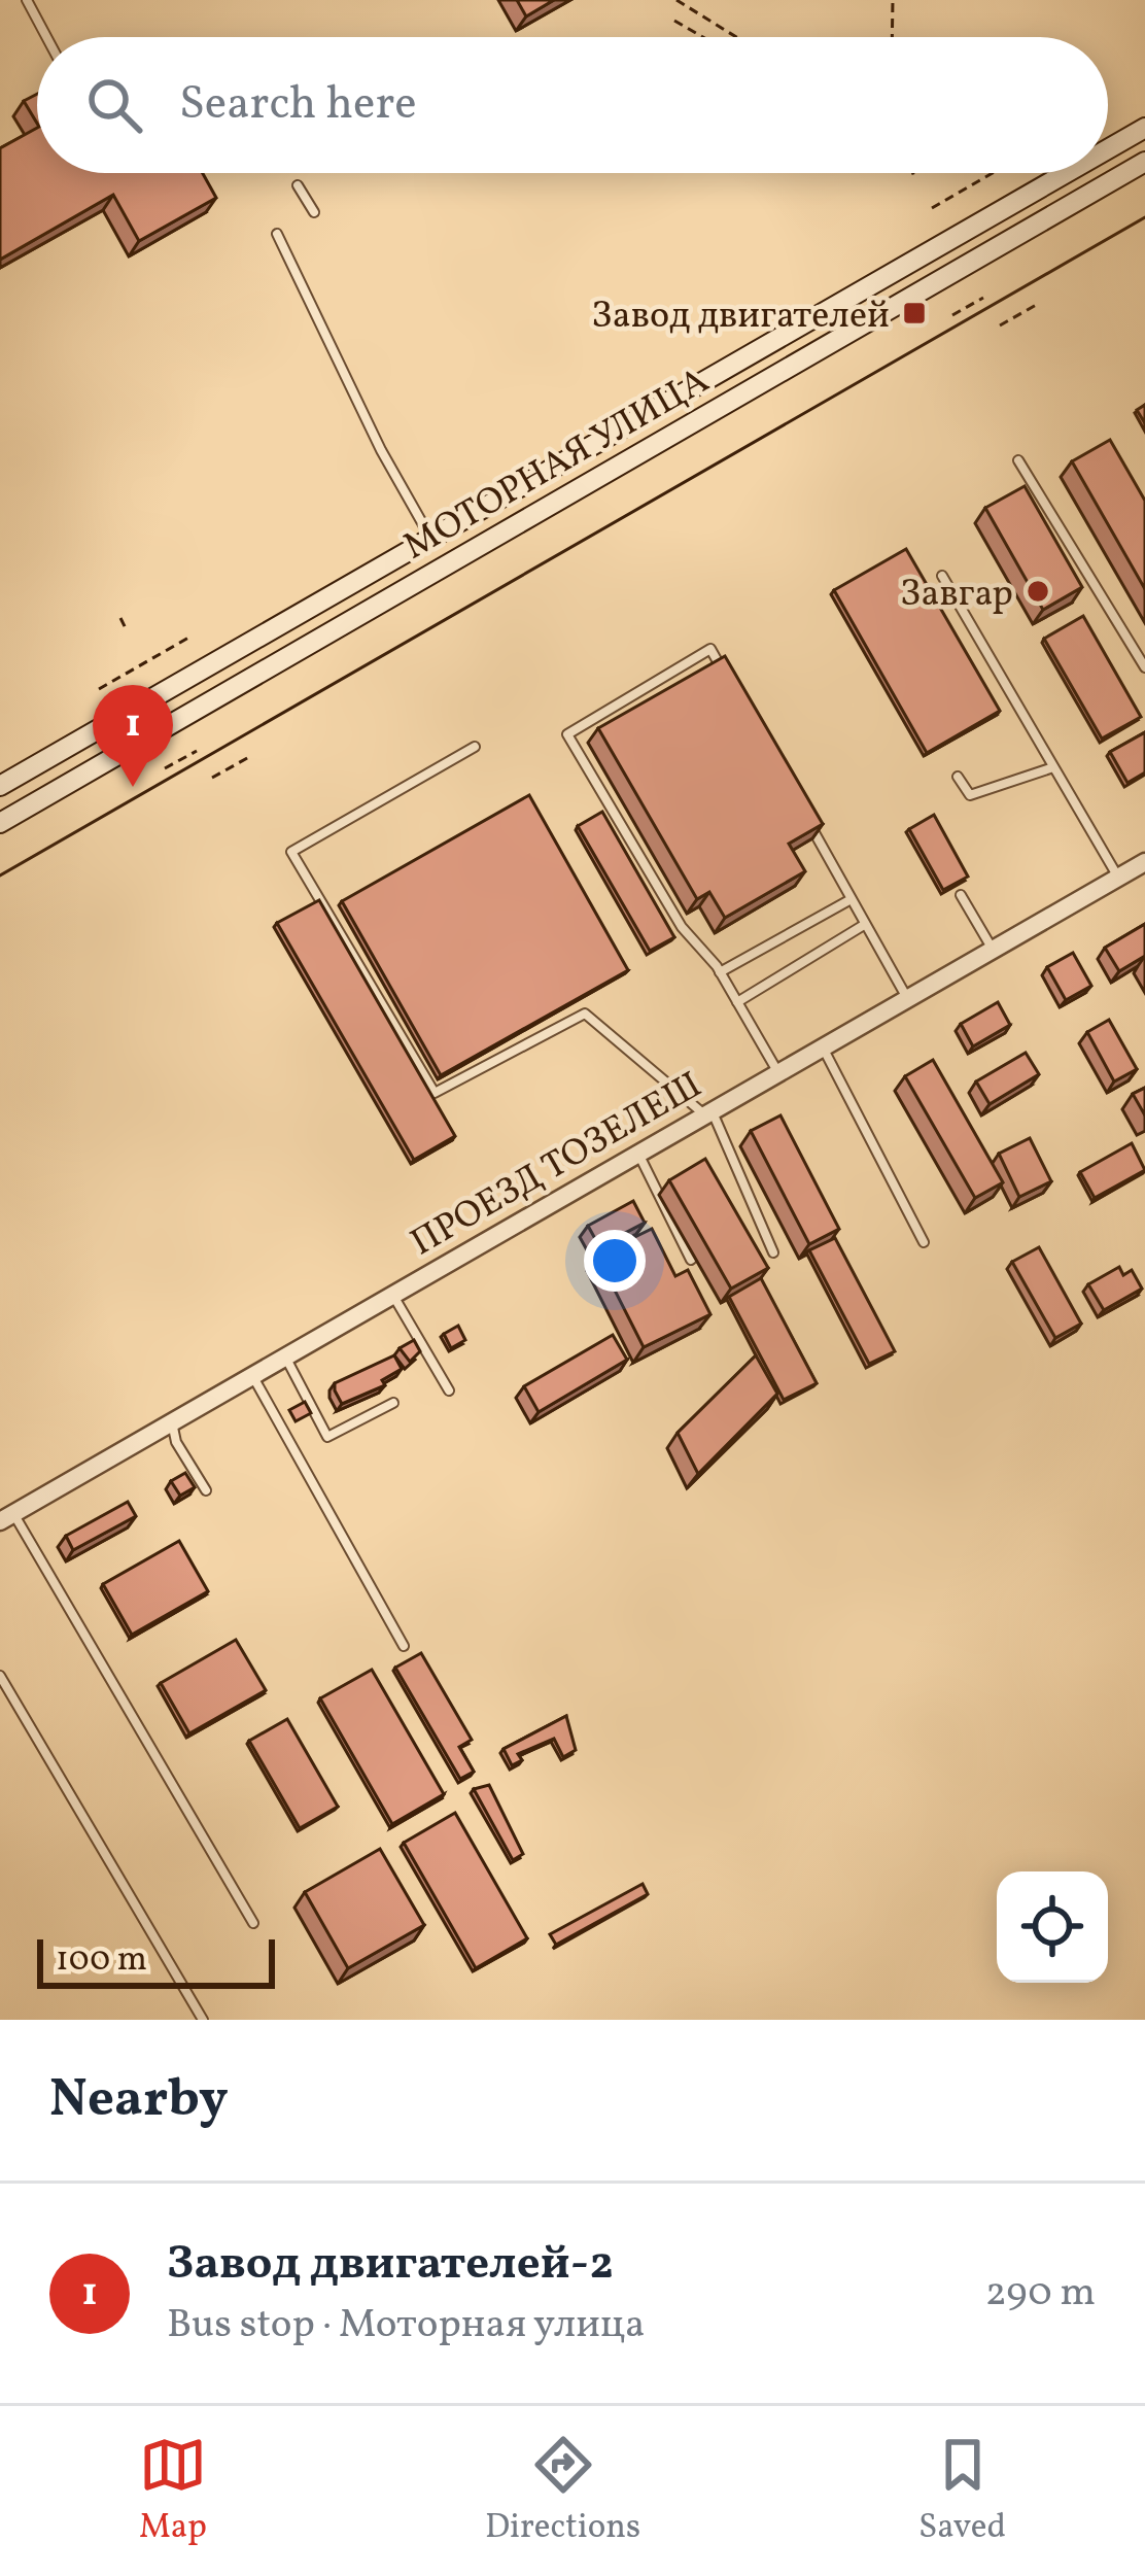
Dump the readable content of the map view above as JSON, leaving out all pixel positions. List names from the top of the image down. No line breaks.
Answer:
{"streets":{"main road":["МОТОРНАЯ УЛИЦА"],"street":["ПРОЕЗД ТОЗЕЛЕШ"]},"places":{"transit":["Завод двигателей"],"other":["Завгар"]},"scale_bar":"100 m","page":{"search":"Search here","pins":"1","scale":"100 m","heading":"Nearby","list":[{"mark":"1","name":"Завод двигателей-2","note":"Bus stop · Моторная улица","value":"290 m"}],"nav":["Map","Directions","Saved"]}}
